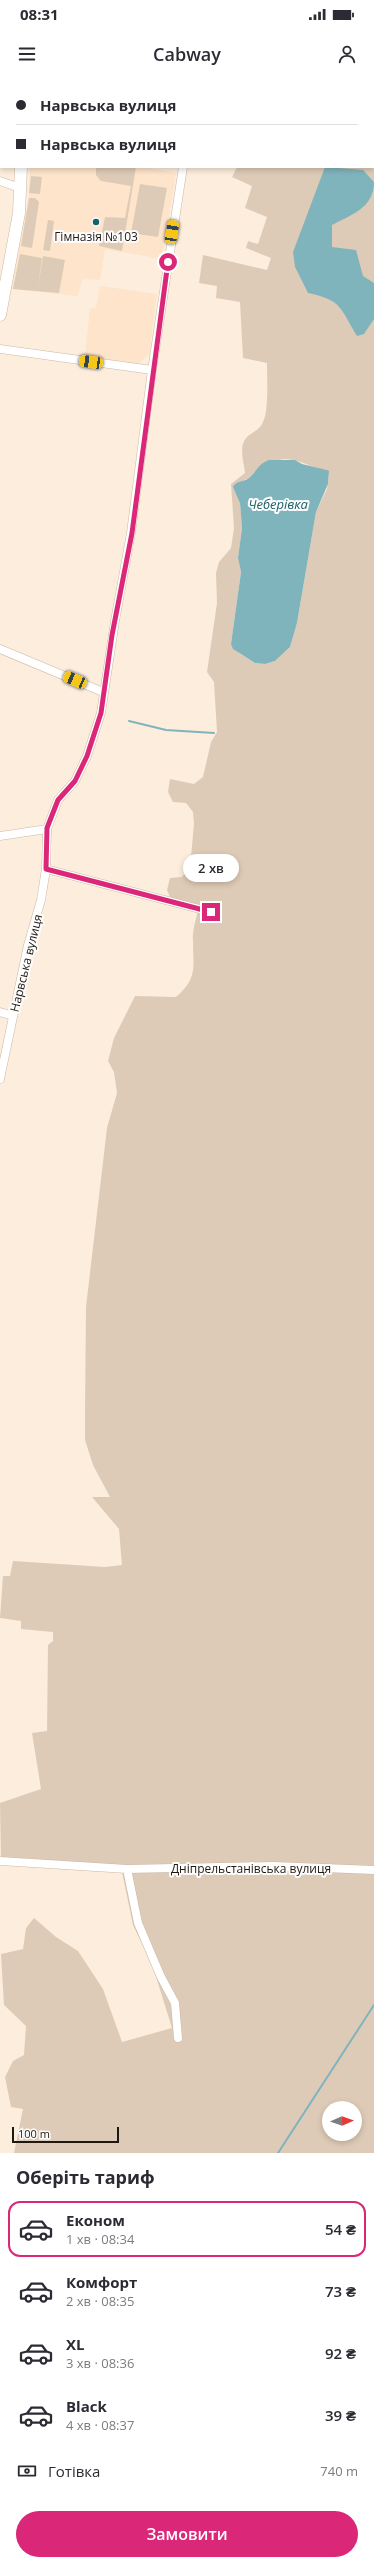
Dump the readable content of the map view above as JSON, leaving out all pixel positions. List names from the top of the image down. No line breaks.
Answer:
{"streets":{"street":["Нарвська вулиця","Дніпрельстанівська вулиця"]},"water":["Чеберівка"],"places":["Гімназія №103"],"scale_bar":"100 m","north":"right","page":{"status":"08:31","header":"Cabway","banner":["Нарвська вулиця","Нарвська вулиця"],"bubble":"2 хв","scale":"100 m","heading":"Оберіть тариф","list":[{"name":"Економ","note":"1 хв · 08:34","value":"54 ₴"},{"name":"Комфорт","note":"2 хв · 08:35","value":"73 ₴"},{"name":"XL","note":"3 хв · 08:36","value":"92 ₴"},{"name":"Black","note":"4 хв · 08:37","value":"39 ₴"}],"pay":["Готівка","740 m"],"buttons":"Замовити"}}
